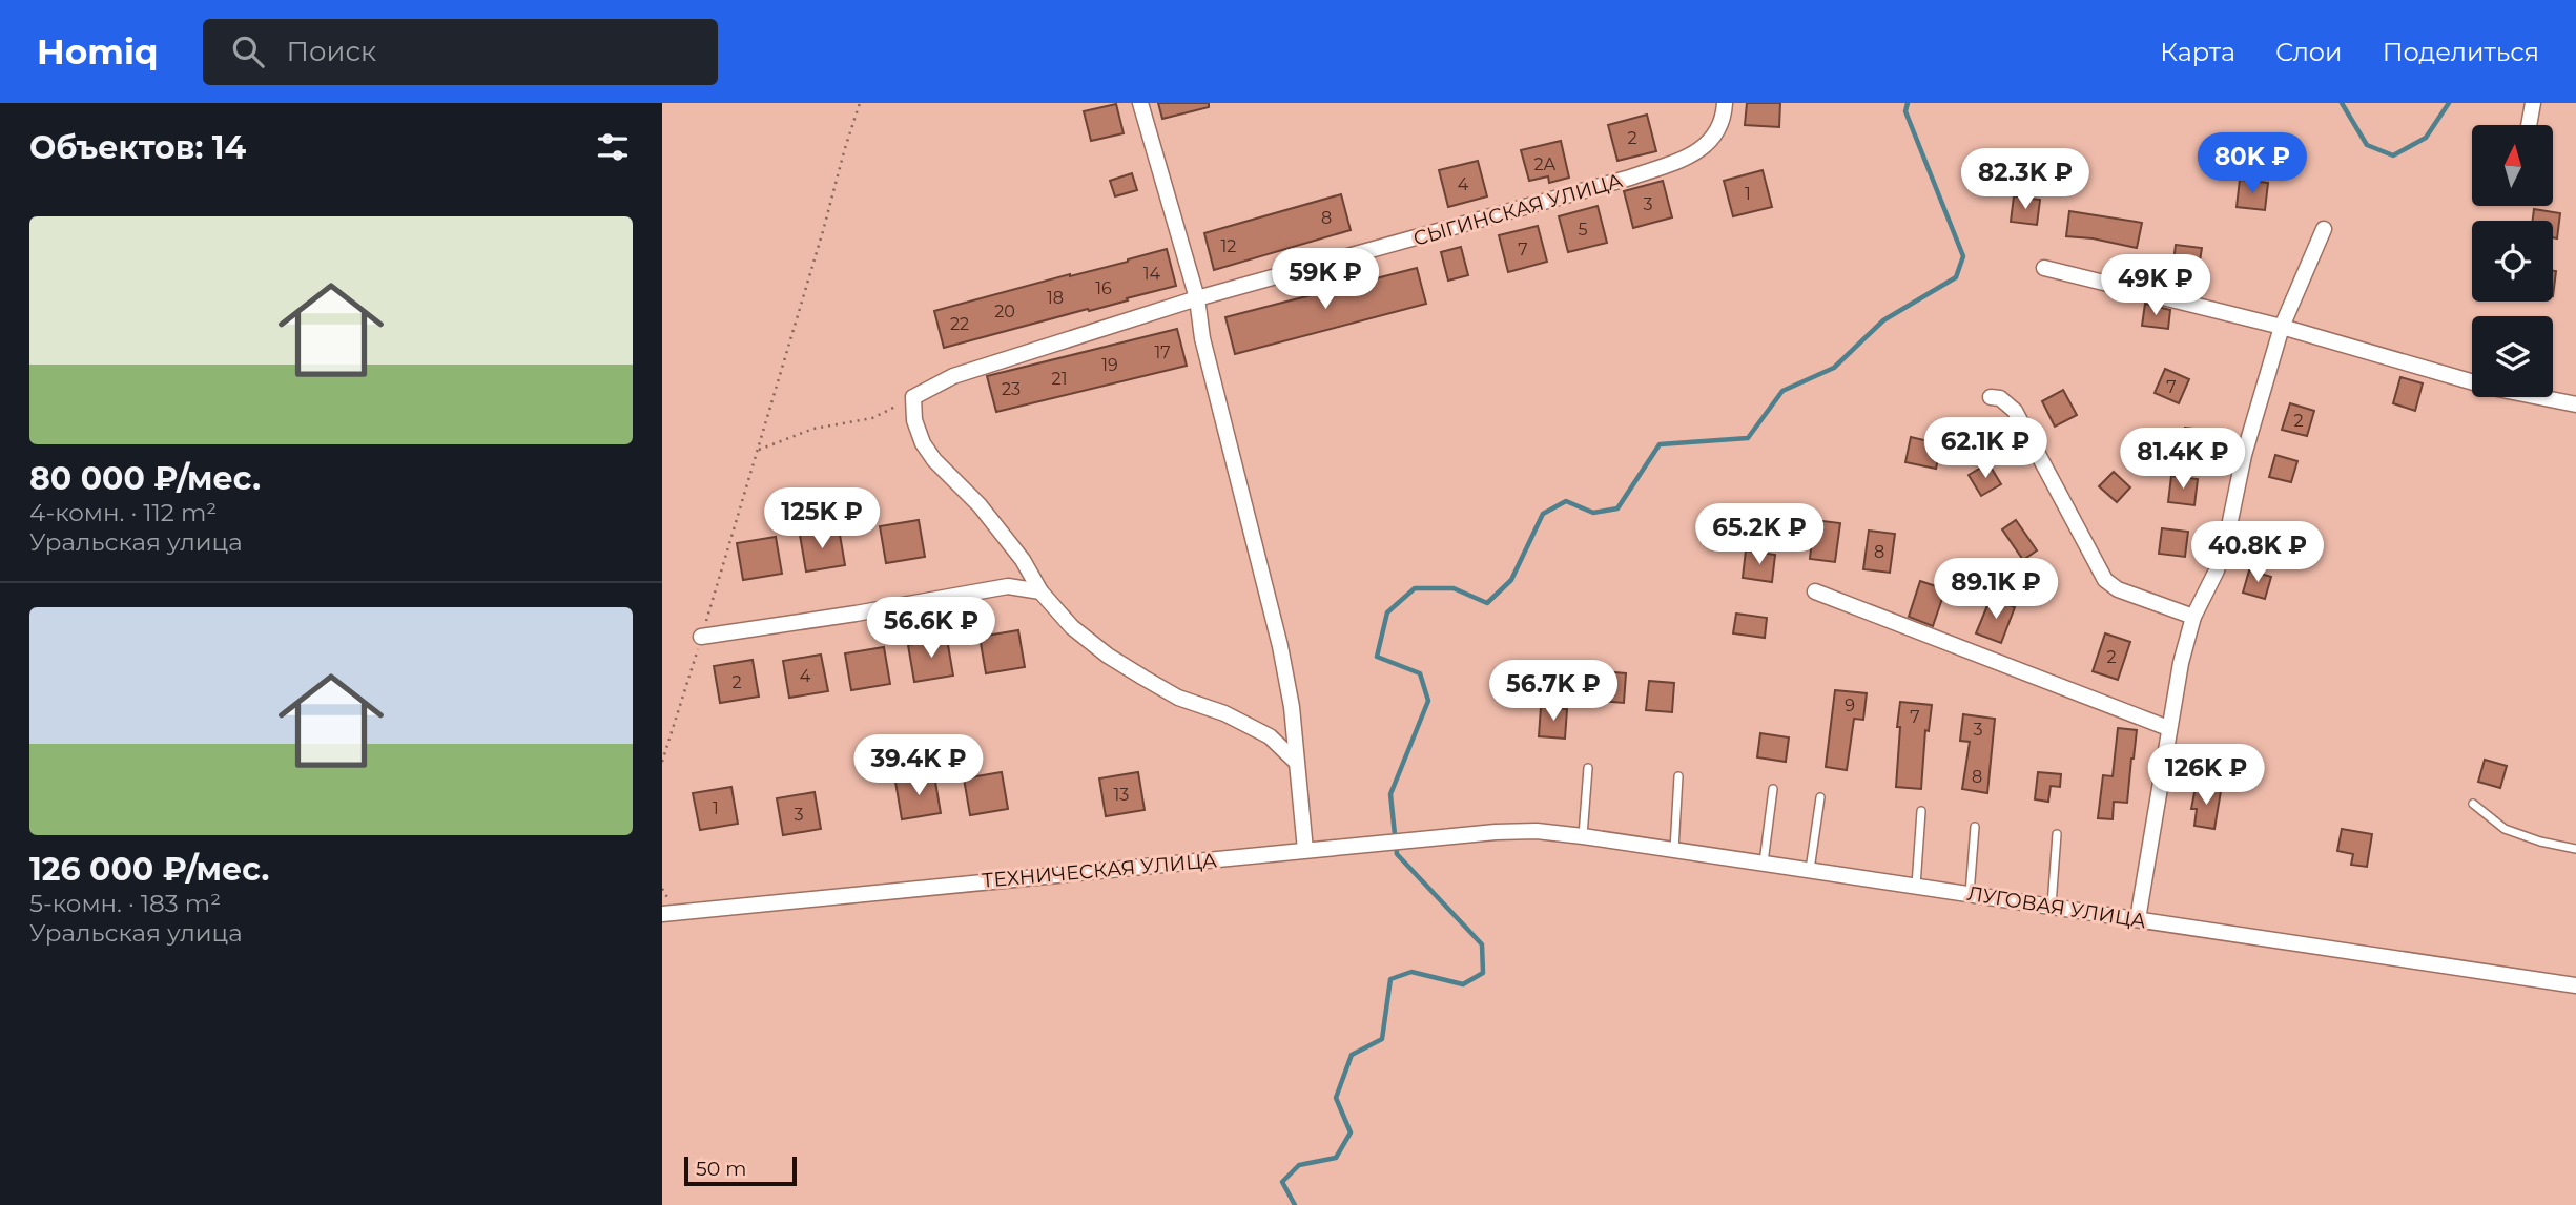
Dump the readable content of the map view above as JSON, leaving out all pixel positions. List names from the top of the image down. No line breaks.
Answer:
{"streets":{"street":["СЫГИНСКАЯ УЛИЦА","ТЕХНИЧЕСКАЯ УЛИЦА","ЛУГОВАЯ УЛИЦА"]},"crossings":[["ТЕХНИЧЕСКАЯ УЛИЦА","ЛУГОВАЯ УЛИЦА"]],"house_numbers":["2","2А","4","1","3","8","5","12","7","14","16","18","20","22","17","19","21","7","23","2","8","2","4","2","9","7","3","8","13","1","3"],"scale_bar":"50 m","north":"top","page":{"header":"Homiq","search":"Поиск","nav":["Карта","Слои","Поделиться"],"heading":"Объектов: 14","price":["80K ₽","82.3K ₽","59K ₽","49K ₽","62.1K ₽","81.4K ₽","125K ₽","65.2K ₽","40.8K ₽","89.1K ₽","56.6K ₽","56.7K ₽","39.4K ₽","126K ₽"],"list":[{"name":"80 000 ₽/мес.","note":"4-комн. · 112 m² · Уральская улица"},{"name":"126 000 ₽/мес.","note":"5-комн. · 183 m² · Уральская улица"}],"scale":"50 m"}}
